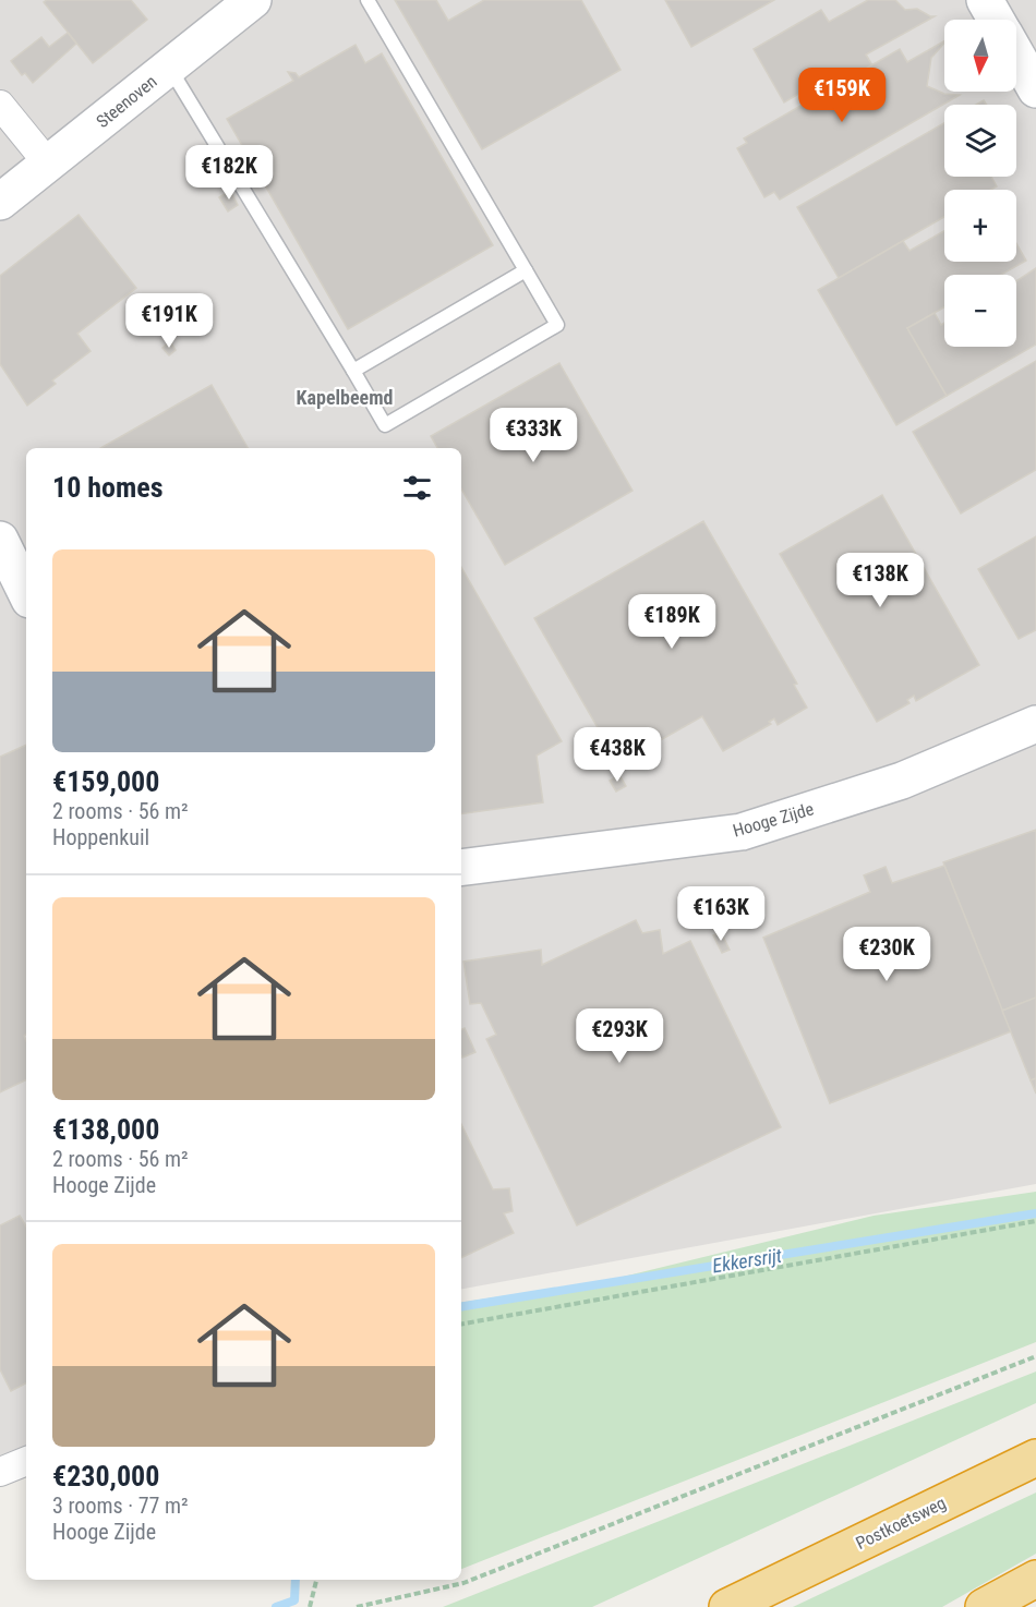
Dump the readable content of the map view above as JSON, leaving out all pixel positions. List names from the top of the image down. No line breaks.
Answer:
{"streets":{"highway":["Postkoetsweg"],"street":["Steenoven","Hooge Zijde"]},"districts":["Kapelbeemd"],"water":["Ekkersrijt"],"north":"bottom","page":{"map_buttons":["+","−"],"price":["€159K","€182K","€191K","€333K","€138K","€189K","€438K","€163K","€230K","€293K"],"heading":"10 homes","list":[{"name":"€159,000","note":"2 rooms · 56 m² · Hoppenkuil"},{"name":"€138,000","note":"2 rooms · 56 m² · Hooge Zijde"},{"name":"€230,000","note":"3 rooms · 77 m² · Hooge Zijde"}]}}
